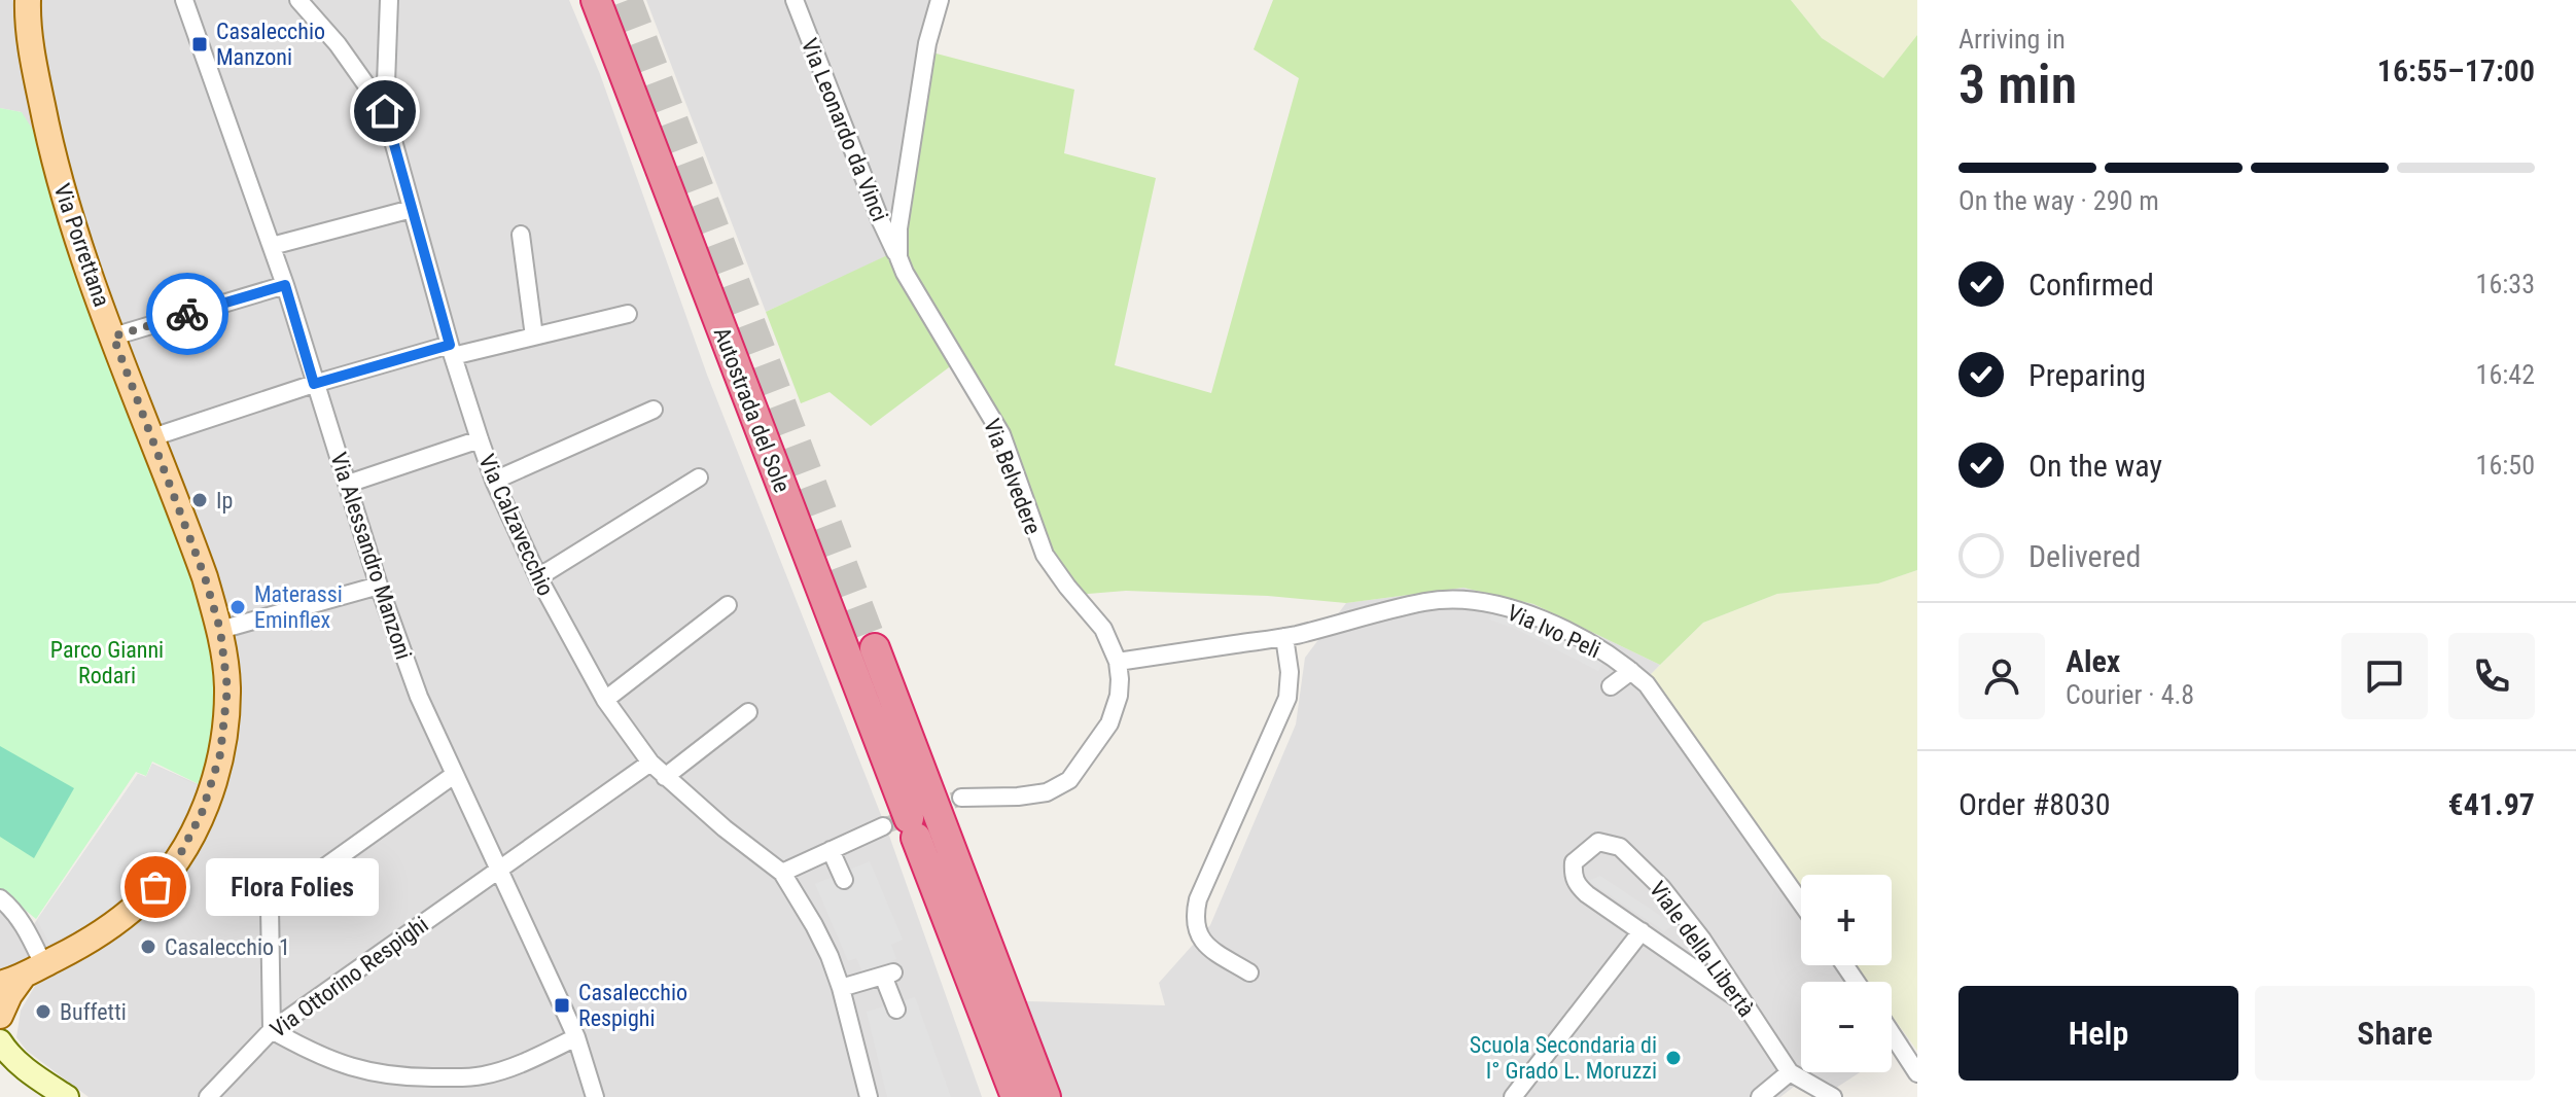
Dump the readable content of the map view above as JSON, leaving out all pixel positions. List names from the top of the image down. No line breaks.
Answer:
{"streets":{"highway":["Autostrada del Sole"],"main road":["Via Porrettana"],"street":["Via Leonardo da Vinci","Via Belvedere","Via Calzavecchio","Via Alessandro Manzoni","Via Ivo Peli","Viale della Libertà","Via Ottorino Respighi"]},"crossings":[["Via Leonardo da Vinci","Via Belvedere"],["Via Belvedere","Via Ivo Peli"],["Via Calzavecchio","Via Ottorino Respighi"],["Via Alessandro Manzoni","Via Ottorino Respighi"]],"parks":["Parco Gianni Rodari"],"places":{"transit":["Casalecchio Manzoni","Casalecchio Respighi"],"other":["Ip","Materassi Eminflex","Flora Folies","Casalecchio 1","Buffetti","Scuola Secondaria di I° Grado L. Moruzzi"]},"page":{"heading":["3 min","Arriving in","16:55–17:00"],"panel":["Alex","Courier · 4.8","Order #8030","€41.97"],"bar":"On the way · 290 m","list":[["Confirmed","16:33"],["Preparing","16:42"],["On the way","16:50"],"Delivered"],"bubble":"Flora Folies","map_buttons":["+","−"],"buttons":["Help","Share"]}}
